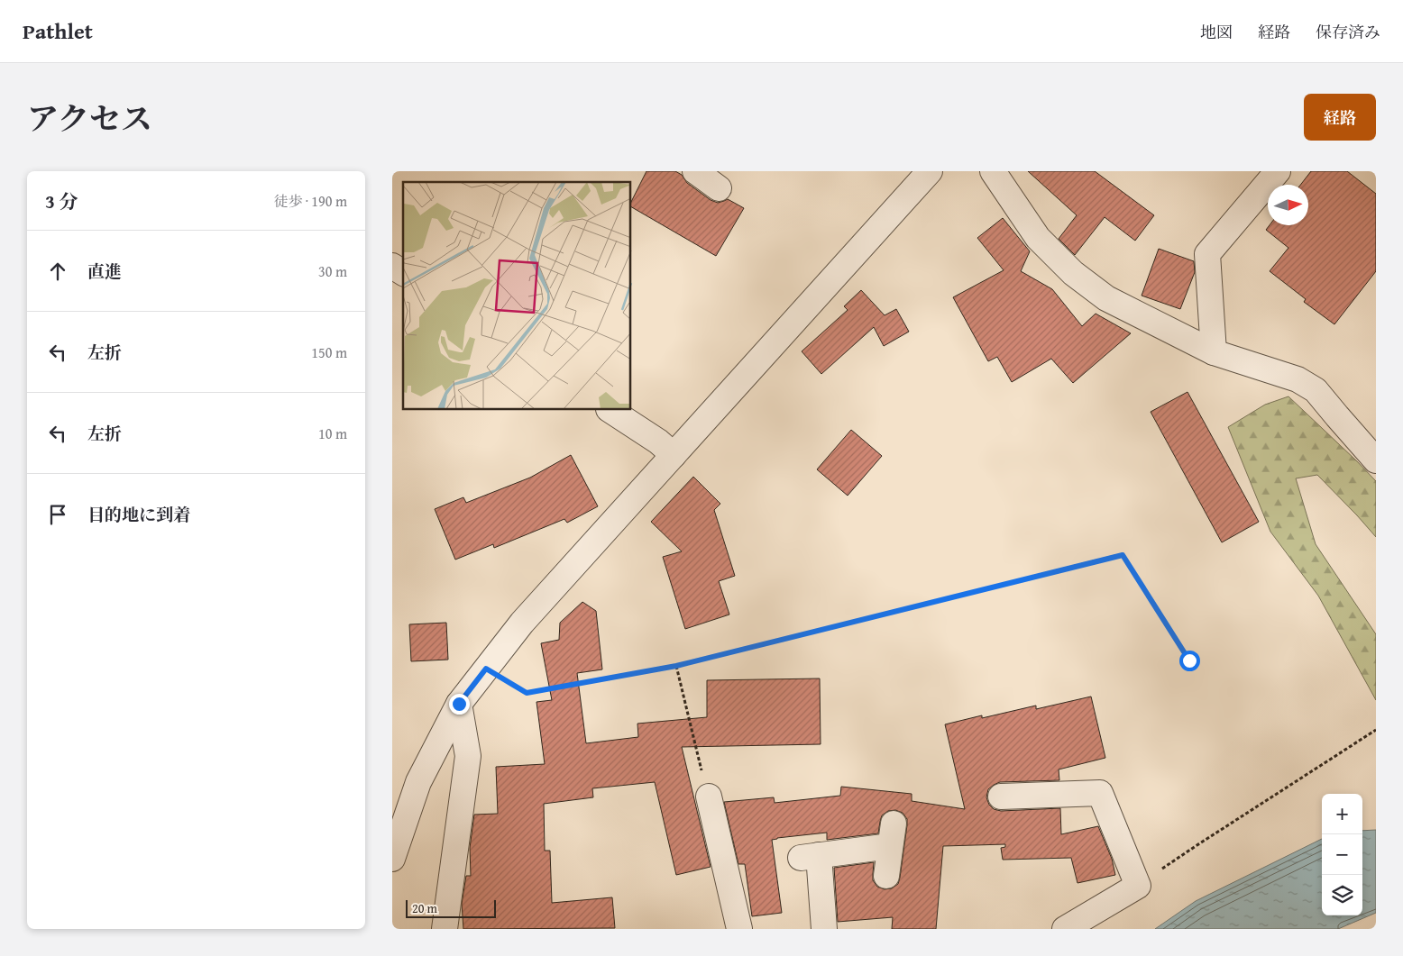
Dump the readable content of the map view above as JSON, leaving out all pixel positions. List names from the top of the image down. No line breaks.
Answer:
{"scale_bar":"20 m","north":"right","page":{"header":"Pathlet","nav":["地図","経路","保存済み"],"title":"アクセス","buttons":"経路","heading":["3 分","徒歩 · 190 m"],"list":[["直進","30 m"],["左折","150 m"],["左折","10 m"],"目的地に到着"],"map_buttons":["+","−"],"scale":"20 m"}}
